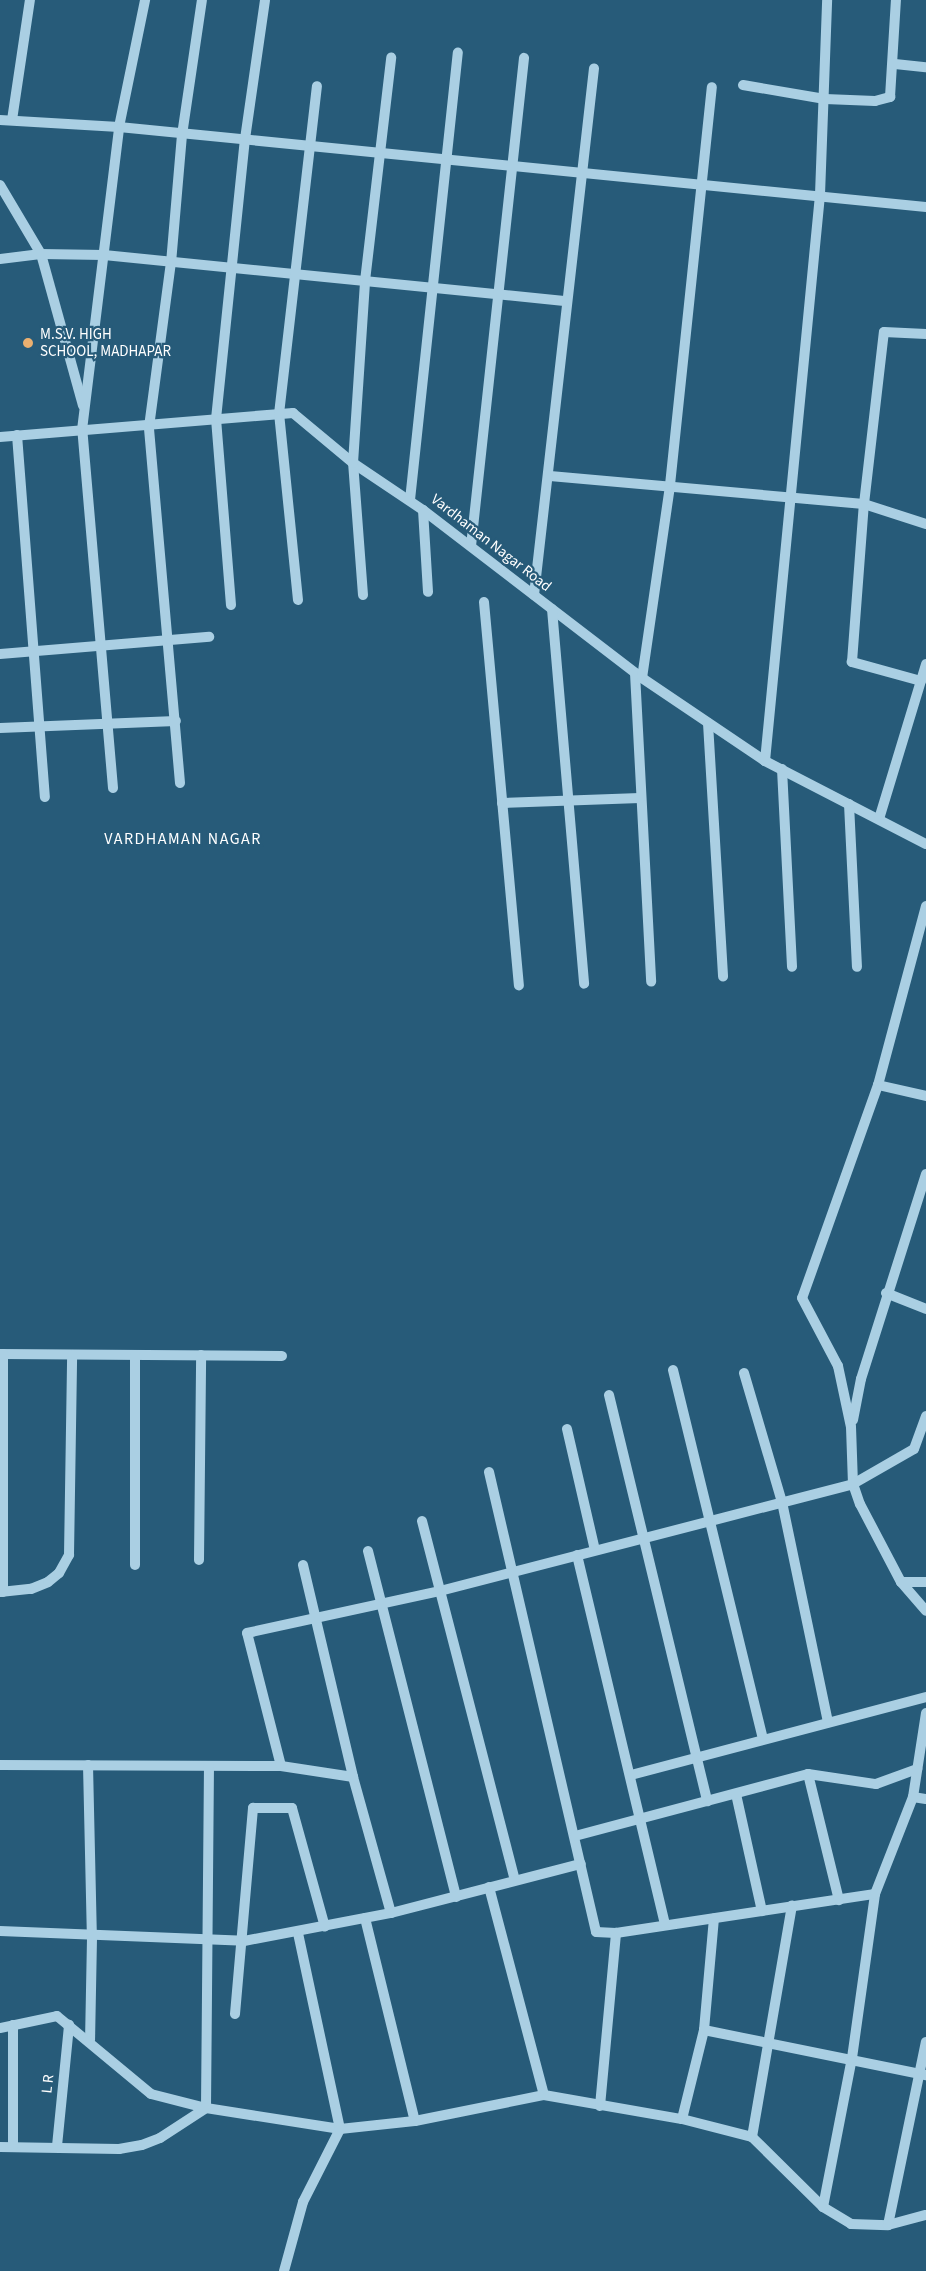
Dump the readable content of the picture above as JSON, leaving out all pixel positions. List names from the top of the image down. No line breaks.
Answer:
{"streets":{"street":["Vardhaman Nagar Road","L R"]},"districts":["VARDHAMAN NAGAR"],"places":["M.S.V. HIGH SCHOOL, MADHAPAR"]}
